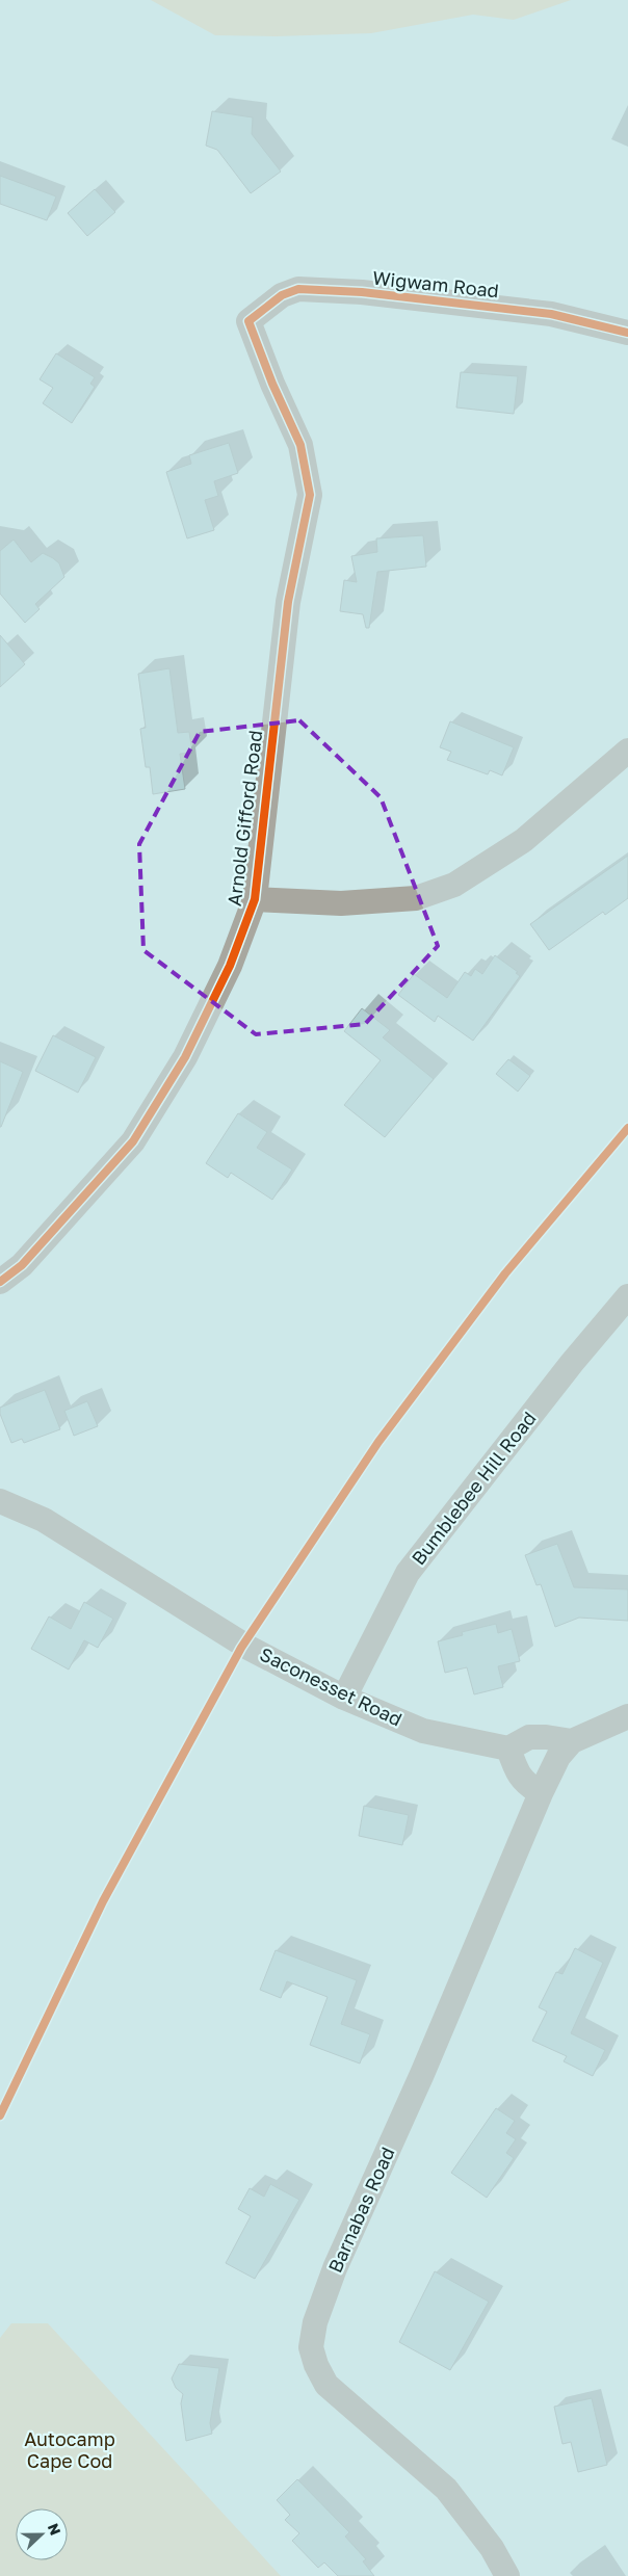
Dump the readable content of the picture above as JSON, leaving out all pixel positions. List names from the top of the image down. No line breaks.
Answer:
{"streets":{"street":["Wigwam Road","Arnold Gifford Road","Bumblebee Hill Road","Saconesset Road","Barnabas Road"]},"crossings":[["Wigwam Road","Arnold Gifford Road"],["Bumblebee Hill Road","Saconesset Road"]],"parks":["Autocamp Cape Cod"],"north":"right"}
